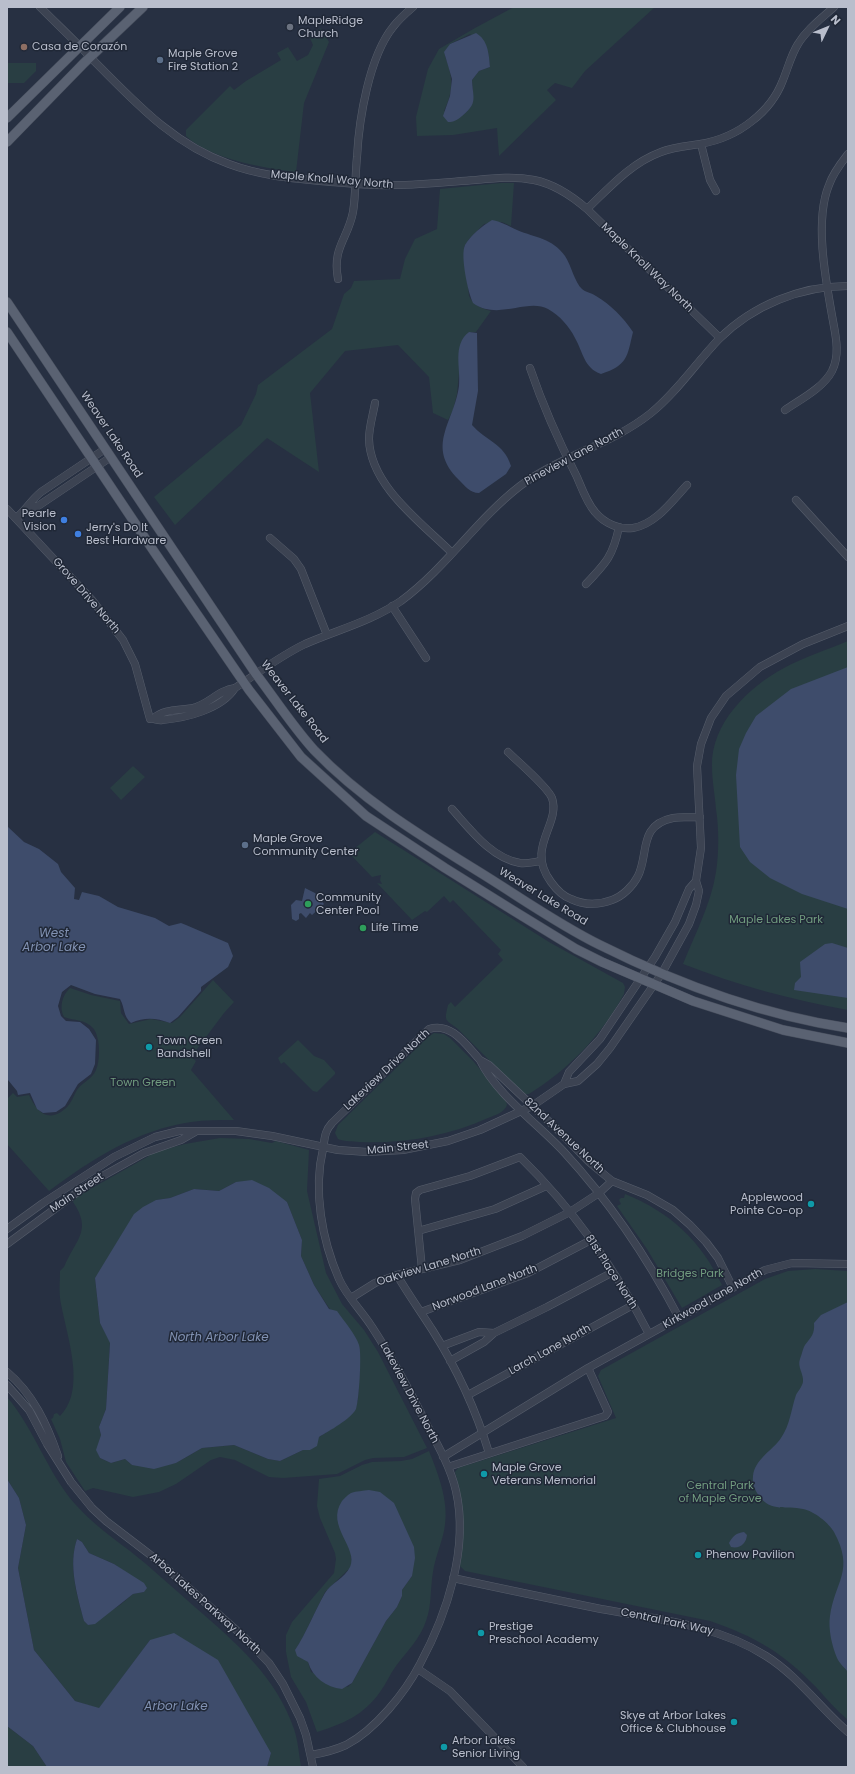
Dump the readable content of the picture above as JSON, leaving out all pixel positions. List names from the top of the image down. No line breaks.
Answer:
{"streets":{"main road":["Weaver Lake Road"],"street":["Maple Knoll Way North","Pineview Lane North","Grove Drive North","Lakeview Drive North","82nd Avenue North","Main Street","Oakview Lane North","81st Place North","Norwood Lane North","Kirkwood Lane North","Larch Lane North","Arbor Lakes Parkway North","Central Park Way"]},"crossings":[["Maple Knoll Way North","Pineview Lane North"],["Weaver Lake Road","Pineview Lane North"],["Pineview Lane North","Grove Drive North"],["Lakeview Drive North","82nd Avenue North"],["Lakeview Drive North","Main Street"],["Lakeview Drive North","Oakview Lane North"],["Lakeview Drive North","Kirkwood Lane North"],["Lakeview Drive North","Arbor Lakes Parkway North"],["Lakeview Drive North","Central Park Way"],["82nd Avenue North","Main Street"],["82nd Avenue North","Oakview Lane North"],["82nd Avenue North","Kirkwood Lane North"],["Oakview Lane North","81st Place North"],["81st Place North","Norwood Lane North"],["81st Place North","Kirkwood Lane North"],["81st Place North","Larch Lane North"]],"water":["West Arbor Lake","North Arbor Lake","Arbor Lake"],"parks":["Maple Lakes Park","Town Green","Bridges Park","Central Park of Maple Grove"],"places":["MapleRidge Church","Casa de Corazón","Maple Grove Fire Station 2","Pearle Vision","Jerry's Do It Best Hardware","Maple Grove Community Center","Community Center Pool","Life Time","Town Green Bandshell","Applewood Pointe Co-op","Maple Grove Veterans Memorial","Phenow Pavilion","Prestige Preschool Academy","Skye at Arbor Lakes Office & Clubhouse","Arbor Lakes Senior Living"],"north":"top right"}
